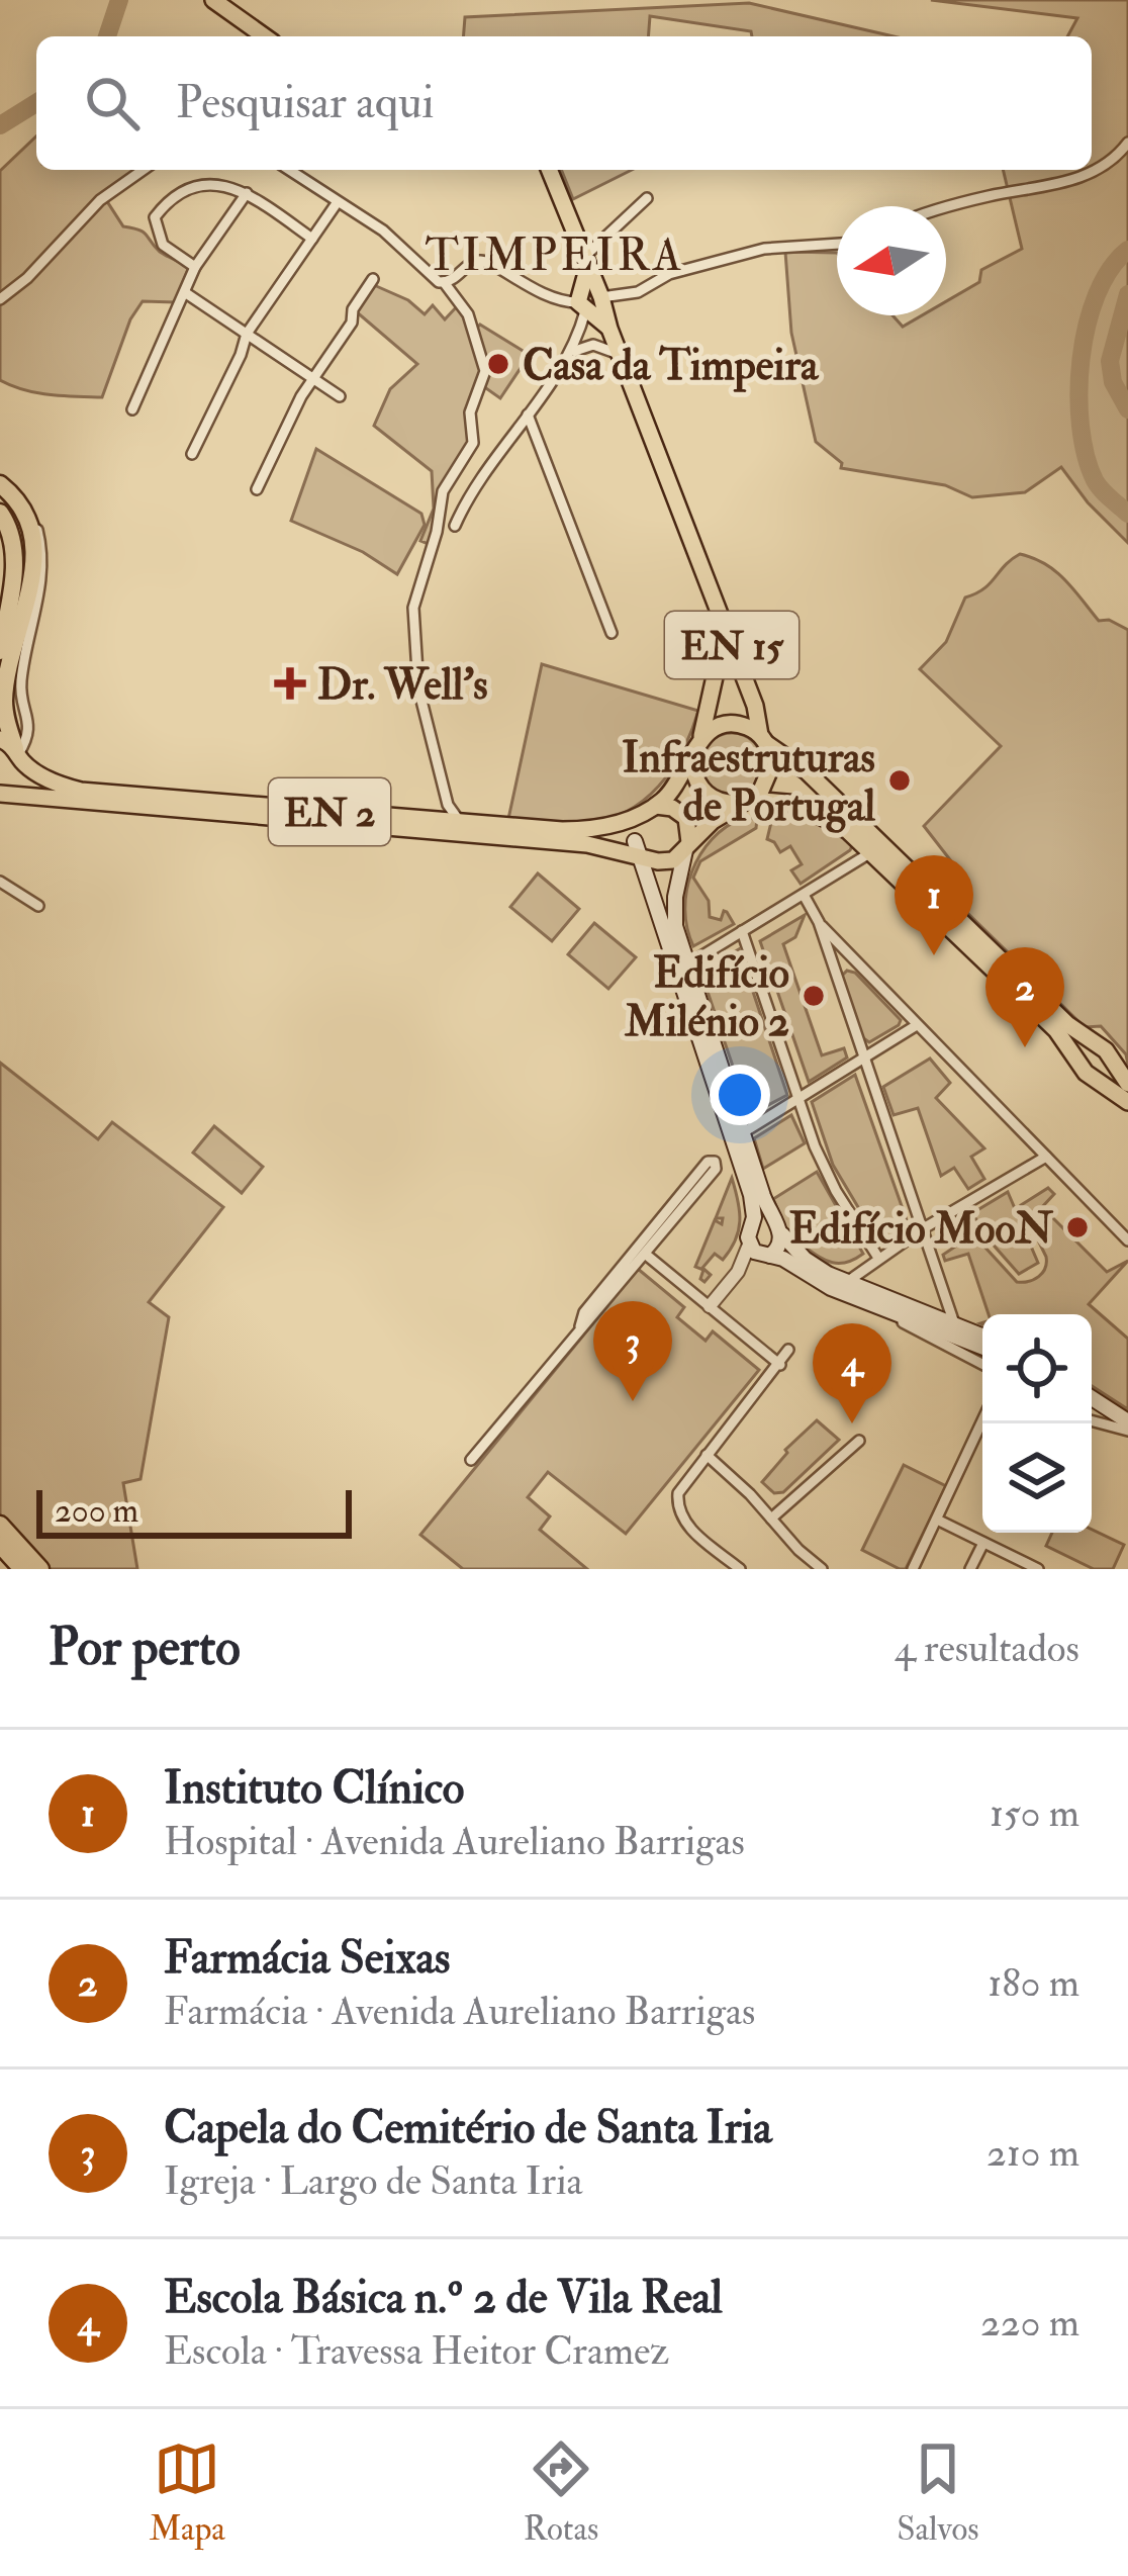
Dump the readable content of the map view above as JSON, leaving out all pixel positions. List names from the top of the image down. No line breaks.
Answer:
{"streets":{"main road":["EN 15","EN 2"]},"crossings":[["EN 15","EN 2"]],"districts":["TIMPEIRA"],"places":{"other":["Casa da Timpeira","Infraestruturas de Portugal","Edifício Milénio 2","Edifício MooN"],"health":["Dr. Well's"]},"scale_bar":"200 m","north":"left","page":{"search":"Pesquisar aqui","pins":["1","2","3","4"],"scale":"200 m","heading":["Por perto","4 resultados"],"list":[{"mark":"1","name":"Instituto Clínico","note":"Hospital · Avenida Aureliano Barrigas","value":"150 m"},{"mark":"2","name":"Farmácia Seixas","note":"Farmácia · Avenida Aureliano Barrigas","value":"180 m"},{"mark":"3","name":"Capela do Cemitério de Santa Iria","note":"Igreja · Largo de Santa Iria","value":"210 m"},{"mark":"4","name":"Escola Básica n.º 2 de Vila Real","note":"Escola · Travessa Heitor Cramez","value":"220 m"}],"nav":["Mapa","Rotas","Salvos"]}}
